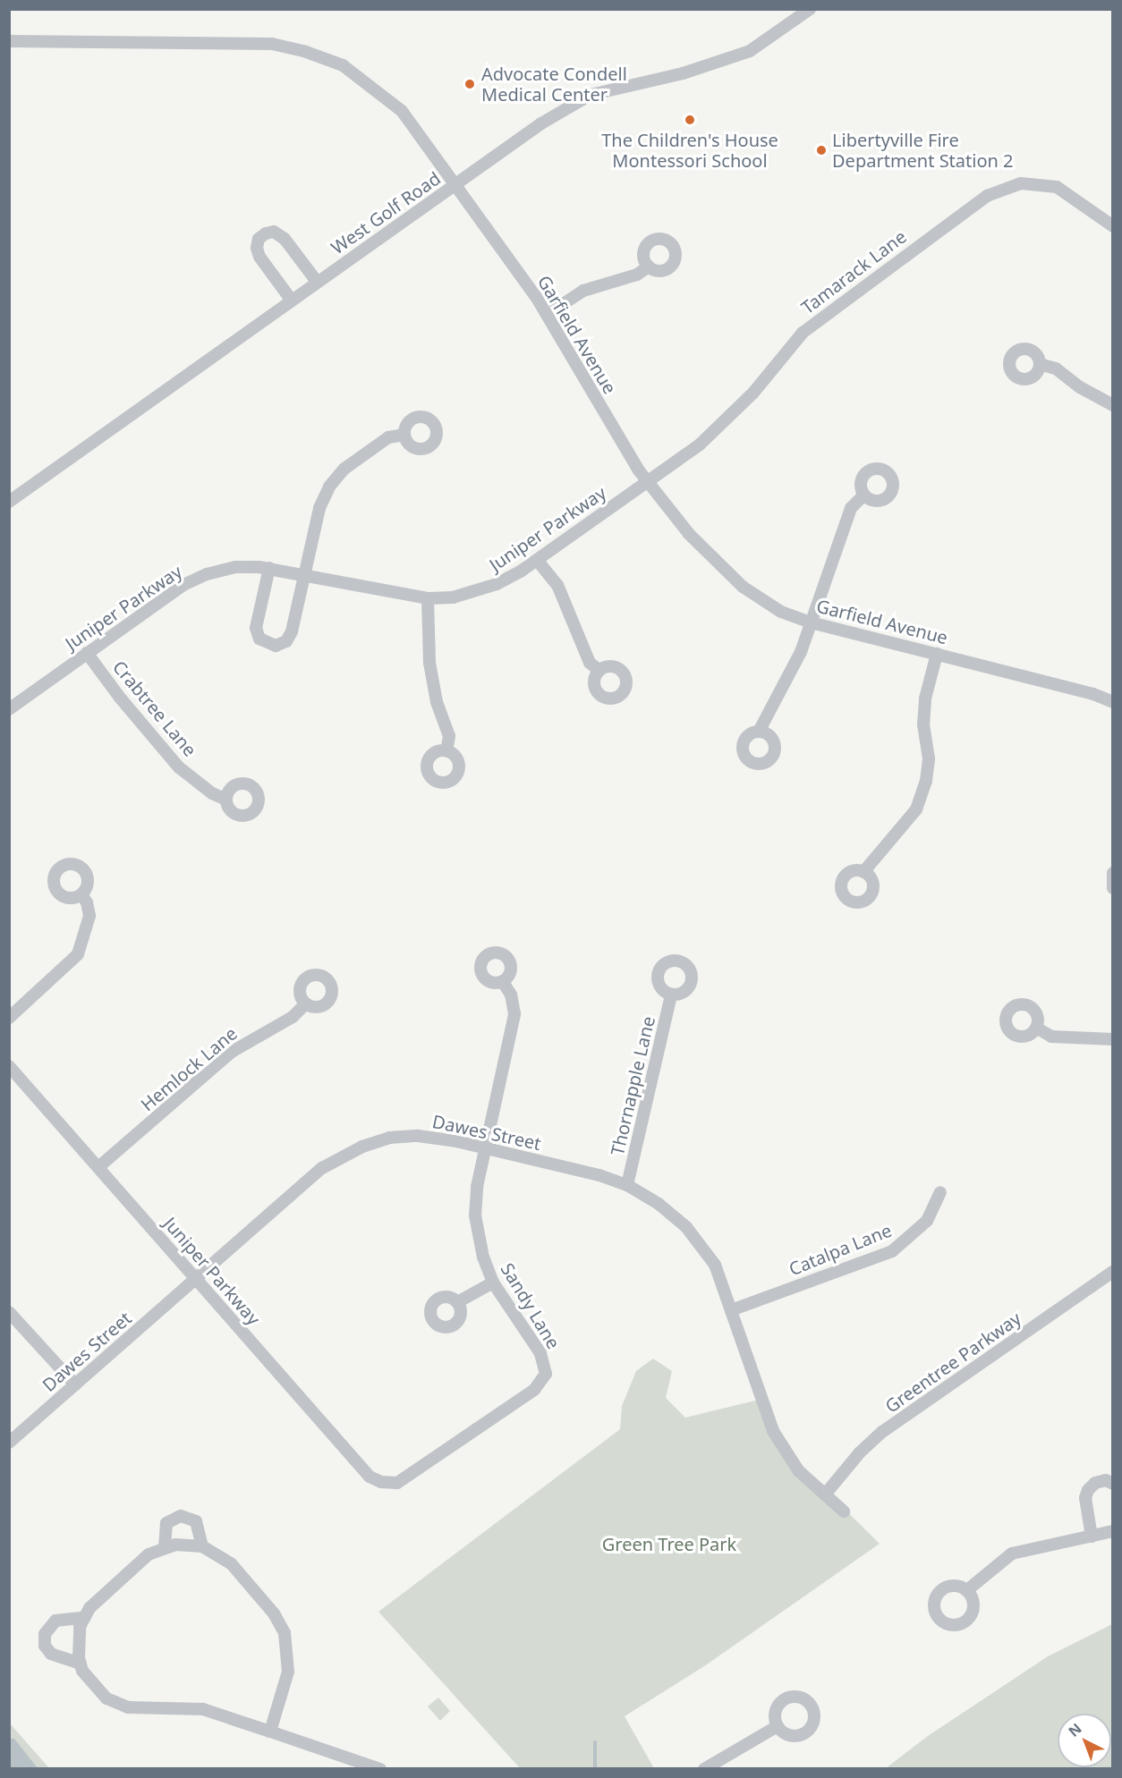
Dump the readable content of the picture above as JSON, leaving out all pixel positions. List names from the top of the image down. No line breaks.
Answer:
{"streets":{"street":["West Golf Road","Tamarack Lane","Garfield Avenue","Juniper Parkway","Crabtree Lane","Hemlock Lane","Thornapple Lane","Dawes Street","Catalpa Lane","Sandy Lane","Greentree Parkway"]},"crossings":[["West Golf Road","Garfield Avenue"],["Tamarack Lane","Garfield Avenue"],["Tamarack Lane","Juniper Parkway"],["Garfield Avenue","Juniper Parkway"],["Juniper Parkway","Crabtree Lane"],["Juniper Parkway","Hemlock Lane"],["Juniper Parkway","Dawes Street"],["Juniper Parkway","Sandy Lane"],["Thornapple Lane","Dawes Street"],["Dawes Street","Catalpa Lane"],["Dawes Street","Sandy Lane"],["Dawes Street","Greentree Parkway"]],"parks":["Green Tree Park"],"places":["Advocate Condell Medical Center","The Children's House Montessori School","Libertyville Fire Department Station 2"],"north":"top left"}
